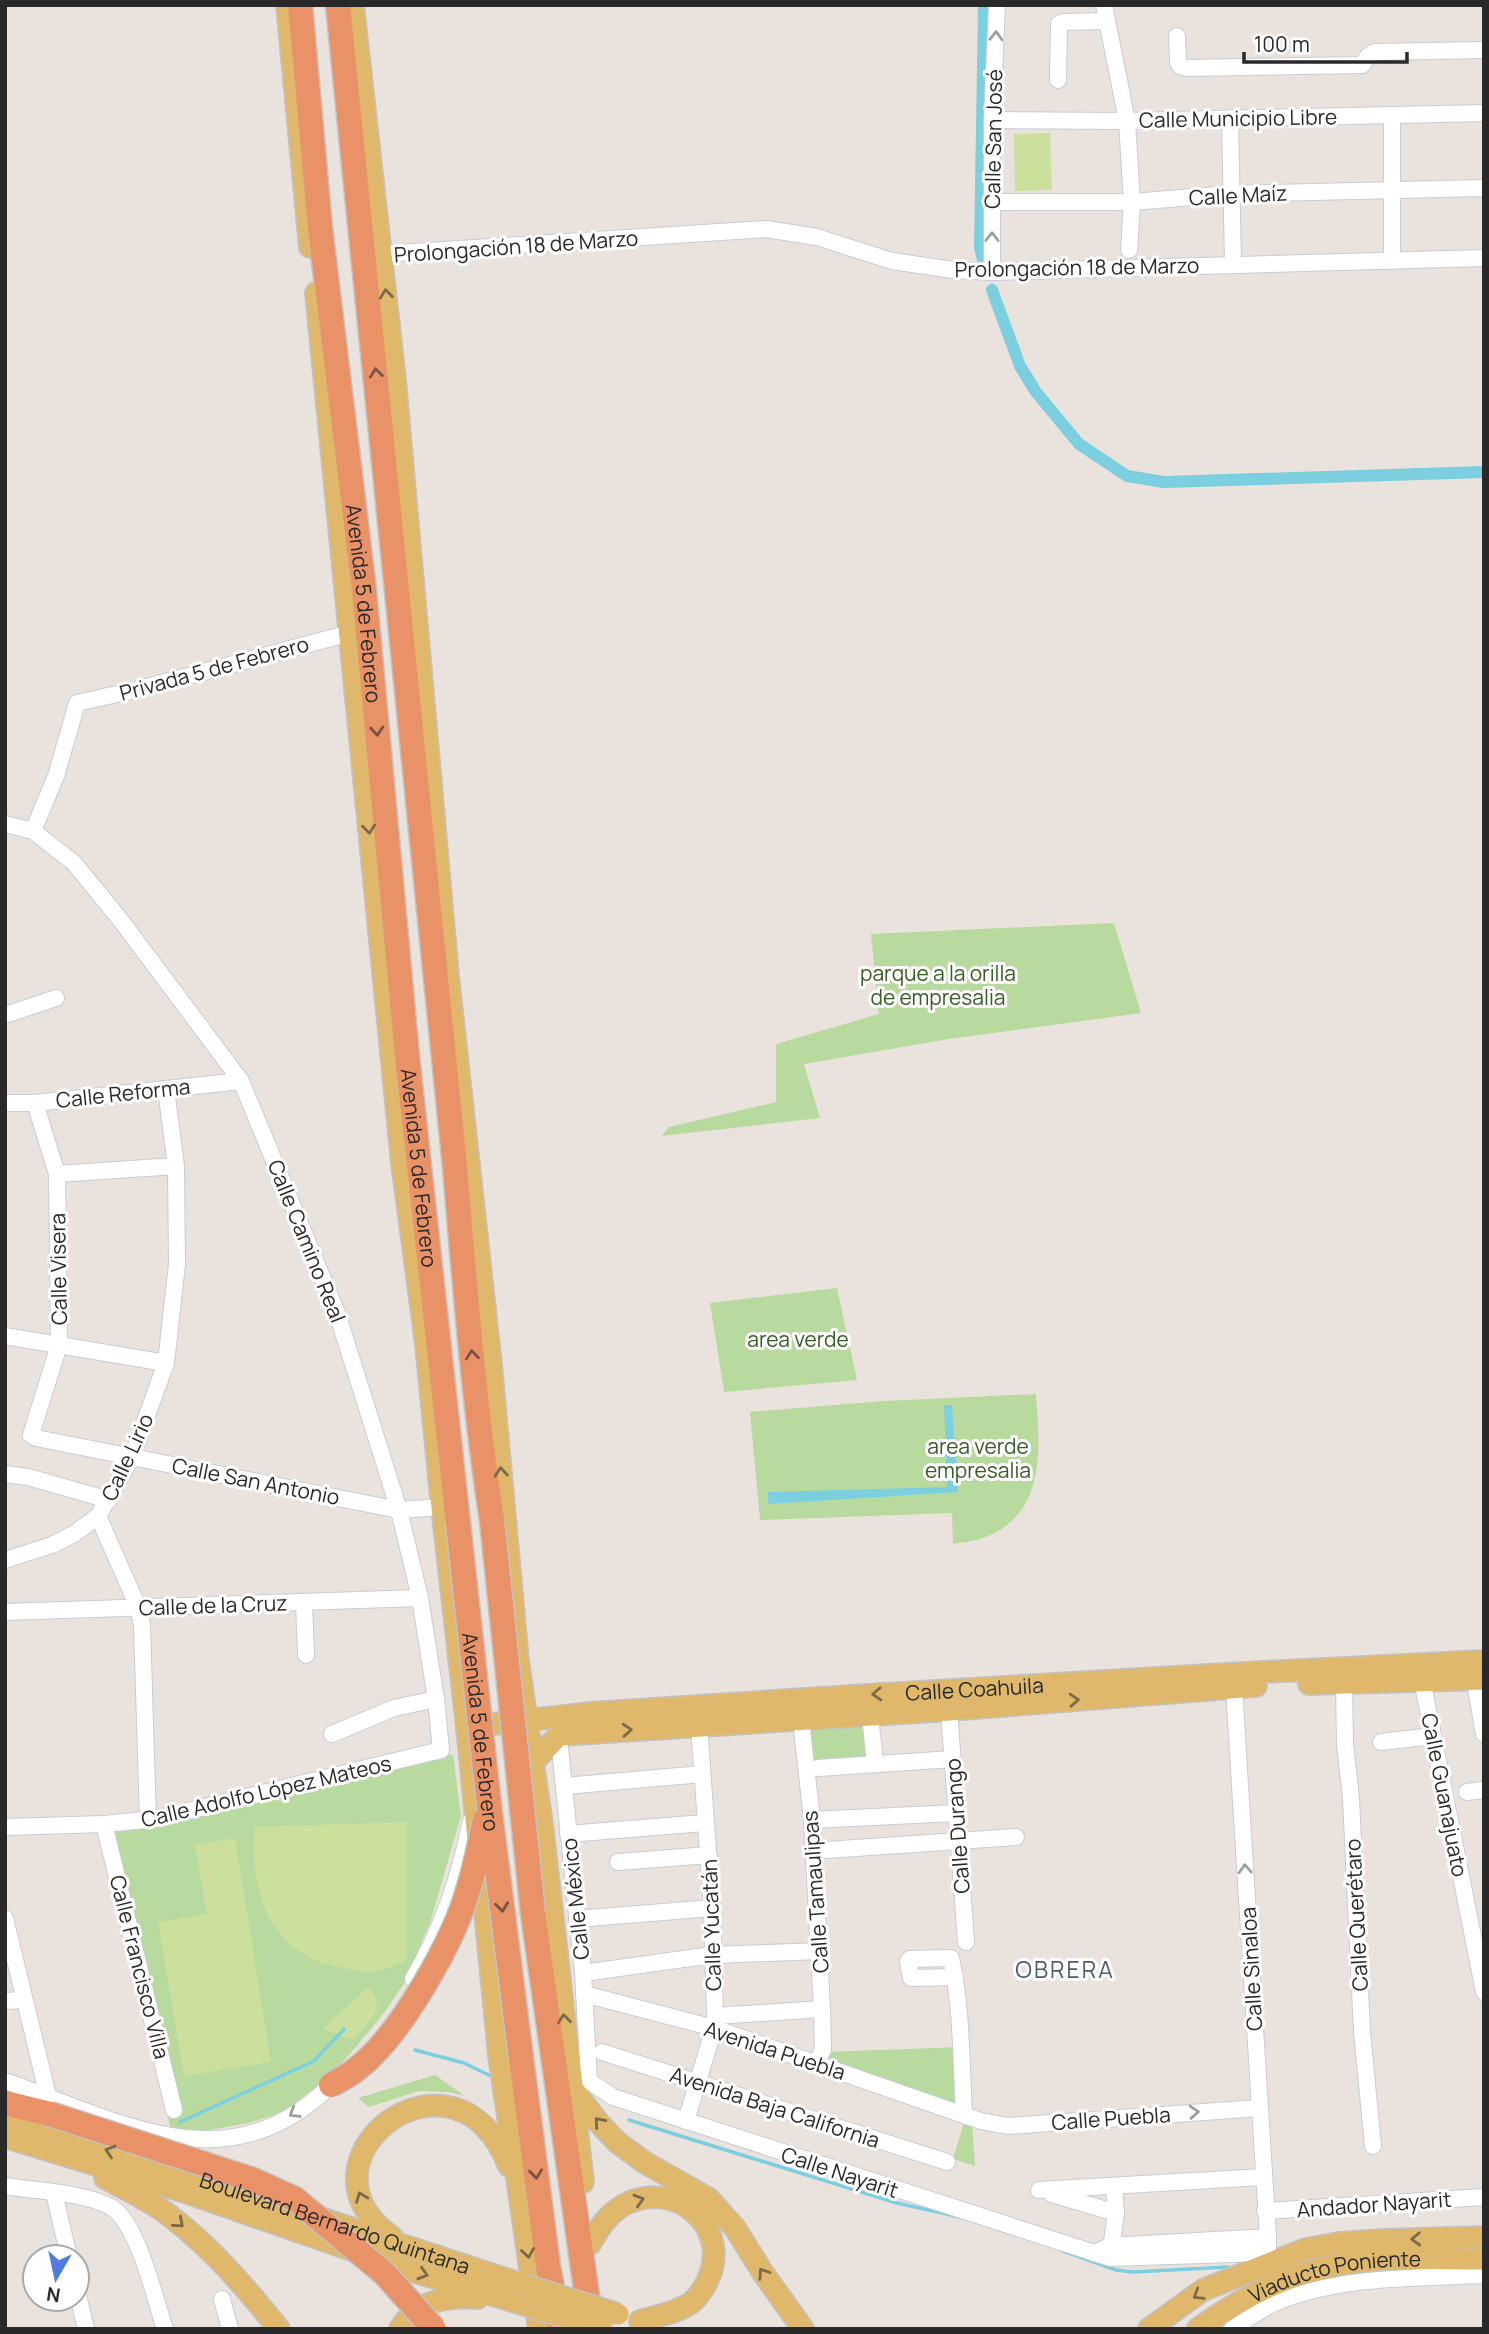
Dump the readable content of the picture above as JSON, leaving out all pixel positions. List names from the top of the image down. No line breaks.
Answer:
{"streets":{"highway":["Avenida 5 de Febrero"],"main road":["Calle Coahuila","Boulevard Bernardo Quintana","Viaducto Poniente"],"street":["Calle Municipio Libre","Calle San José","Calle Maíz","Prolongación 18 de Marzo","Privada 5 de Febrero","Calle Reforma","Calle Camino Real","Calle Visera","Calle Lirio","Calle San Antonio","Calle de la Cruz","Calle Adolfo López Mateos","Calle Guanajuato","Calle Durango","Calle Tamaulipas","Calle México","Calle Querétaro","Calle Yucatán","Calle Francisco Villa","Calle Sinaloa","Avenida Puebla","Avenida Baja California","Calle Puebla","Calle Nayarit","Andador Nayarit"]},"crossings":[["Calle Municipio Libre","Calle San José"],["Calle San José","Calle Maíz"],["Calle San José","Prolongación 18 de Marzo"],["Prolongación 18 de Marzo","Avenida 5 de Febrero"],["Avenida 5 de Febrero","Privada 5 de Febrero"],["Avenida 5 de Febrero","Calle San Antonio"],["Avenida 5 de Febrero","Calle Coahuila"],["Avenida 5 de Febrero","Calle México"],["Avenida 5 de Febrero","Calle Nayarit"],["Privada 5 de Febrero","Calle Camino Real"],["Calle Reforma","Calle Camino Real"],["Calle Reforma","Calle Visera"],["Calle Reforma","Calle Lirio"],["Calle Camino Real","Calle San Antonio"],["Calle Camino Real","Calle de la Cruz"],["Calle Camino Real","Calle Adolfo López Mateos"],["Calle Visera","Calle San Antonio"],["Calle Lirio","Calle San Antonio"],["Calle Lirio","Calle de la Cruz"],["Calle Lirio","Calle Adolfo López Mateos"],["Calle Coahuila","Calle Guanajuato"],["Calle Coahuila","Calle Durango"],["Calle Coahuila","Calle Tamaulipas"],["Calle Coahuila","Calle México"],["Calle Coahuila","Calle Querétaro"],["Calle Coahuila","Calle Yucatán"],["Calle Coahuila","Calle Sinaloa"],["Calle Adolfo López Mateos","Calle Francisco Villa"],["Calle Tamaulipas","Avenida Puebla"],["Calle México","Avenida Puebla"],["Calle México","Calle Nayarit"],["Calle Yucatán","Avenida Puebla"],["Calle Yucatán","Avenida Baja California"],["Calle Yucatán","Calle Nayarit"],["Calle Sinaloa","Calle Puebla"],["Calle Sinaloa","Calle Nayarit"],["Calle Sinaloa","Andador Nayarit"],["Avenida Puebla","Calle Puebla"]],"one_way":["Calle Sinaloa"],"districts":["OBRERA"],"parks":["parque a la orilla de empresalia","area verde","area verde empresalia"],"scale_bar":"100 m","north":"bottom"}
